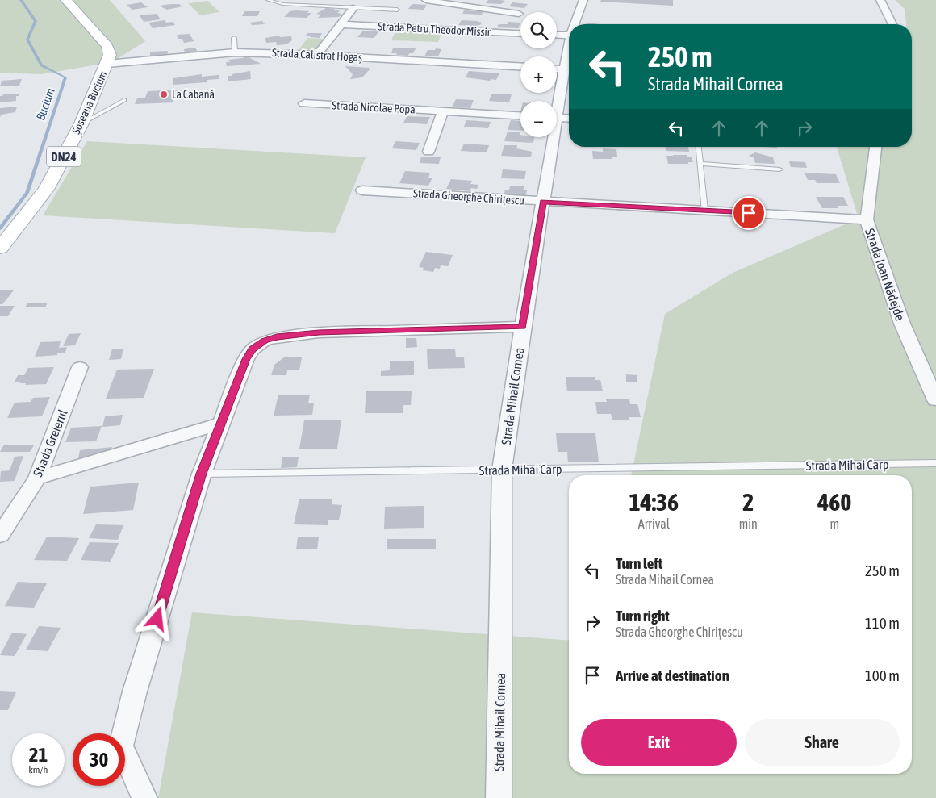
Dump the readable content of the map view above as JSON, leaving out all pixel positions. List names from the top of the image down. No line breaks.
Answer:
{"streets":{"main road":["Șoseaua Bucium","DN24"],"street":["Strada Petru Theodor Missir","Strada Calistrat Hogaș","Strada Nicolae Popa","Strada Gheorghe Chirițescu","Strada Ioan Nădejde","Strada Mihail Cornea","Strada Greierul"],"lane":["Strada Mihai Carp"]},"crossings":[["Strada Calistrat Hogaș","Șoseaua Bucium"],["Strada Gheorghe Chirițescu","Strada Ioan Nădejde"],["Strada Gheorghe Chirițescu","Strada Mihail Cornea"],["Strada Mihail Cornea","Strada Mihai Carp"]],"water":["Bucium"],"places":["La Cabană"],"page":{"map_buttons":["+","−"],"turn":["250 m","Strada Mihail Cornea"],"eta":["14:36","Arrival","2","min","460","m"],"list":[{"name":"Turn left","note":"Strada Mihail Cornea","value":"250 m"},{"name":"Turn right","note":"Strada Gheorghe Chirițescu","value":"110 m"},{"name":"Arrive at destination","value":"100 m"}],"buttons":["Exit","Share"],"speed":"21 km/h","limit":"30"}}
